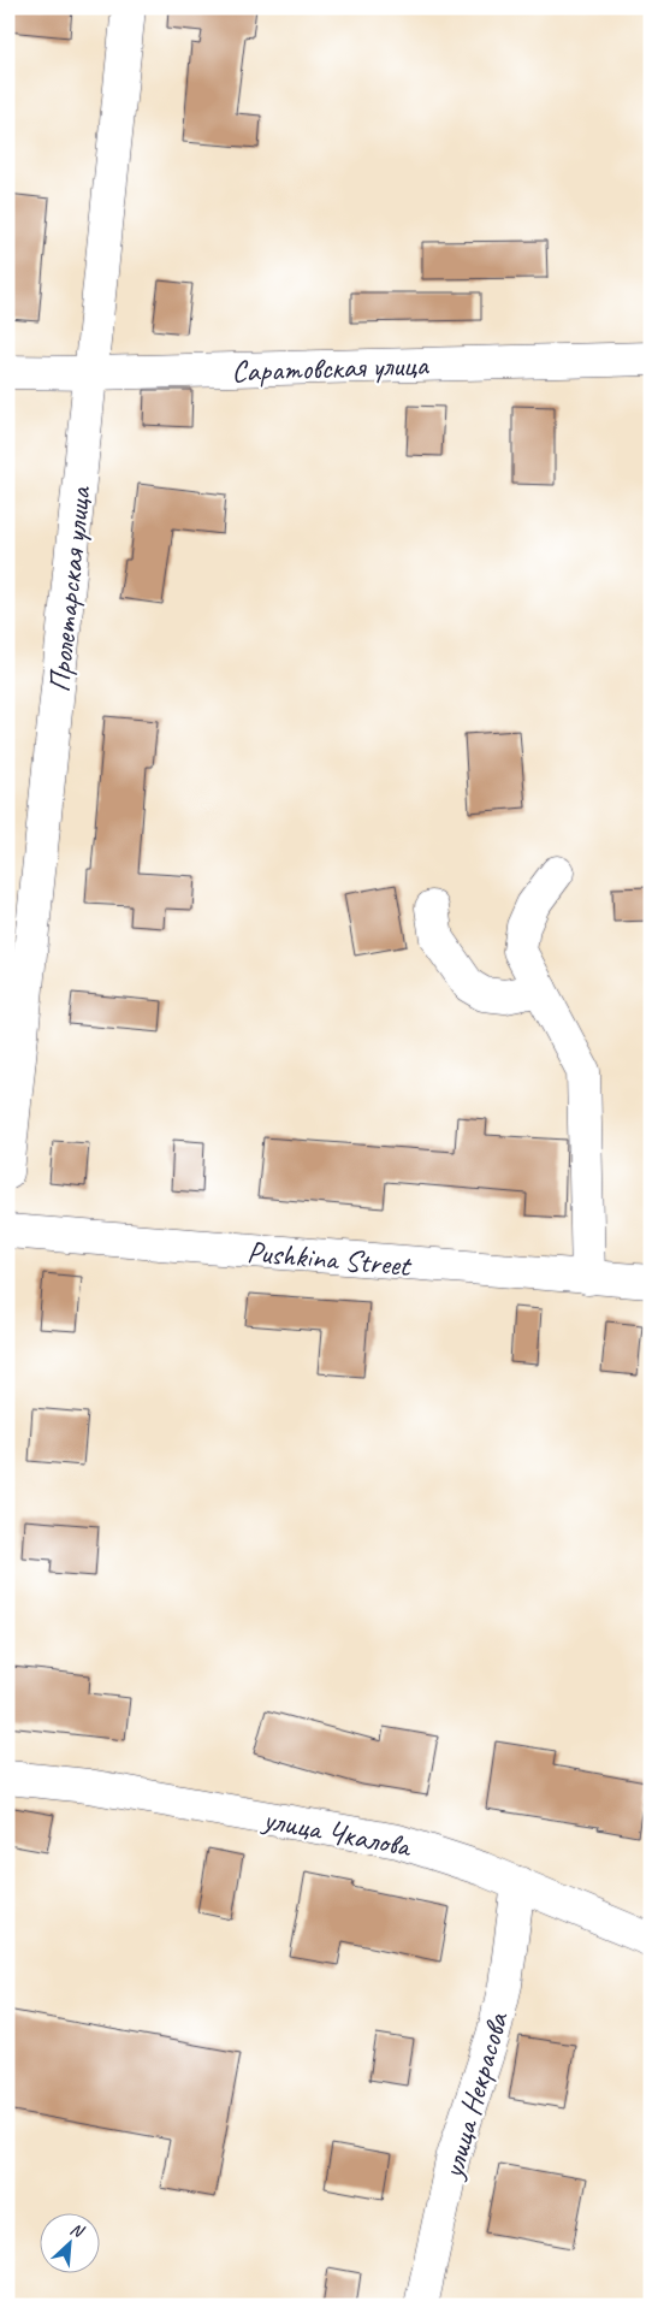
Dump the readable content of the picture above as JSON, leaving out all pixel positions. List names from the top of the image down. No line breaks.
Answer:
{"streets":{"street":["Саратовская улица","Пролетарская улица","Pushkina Street","улица Чкалова","улица Некрасова"]},"crossings":[["Саратовская улица","Пролетарская улица"],["улица Чкалова","улица Некрасова"]],"north":"top right"}
